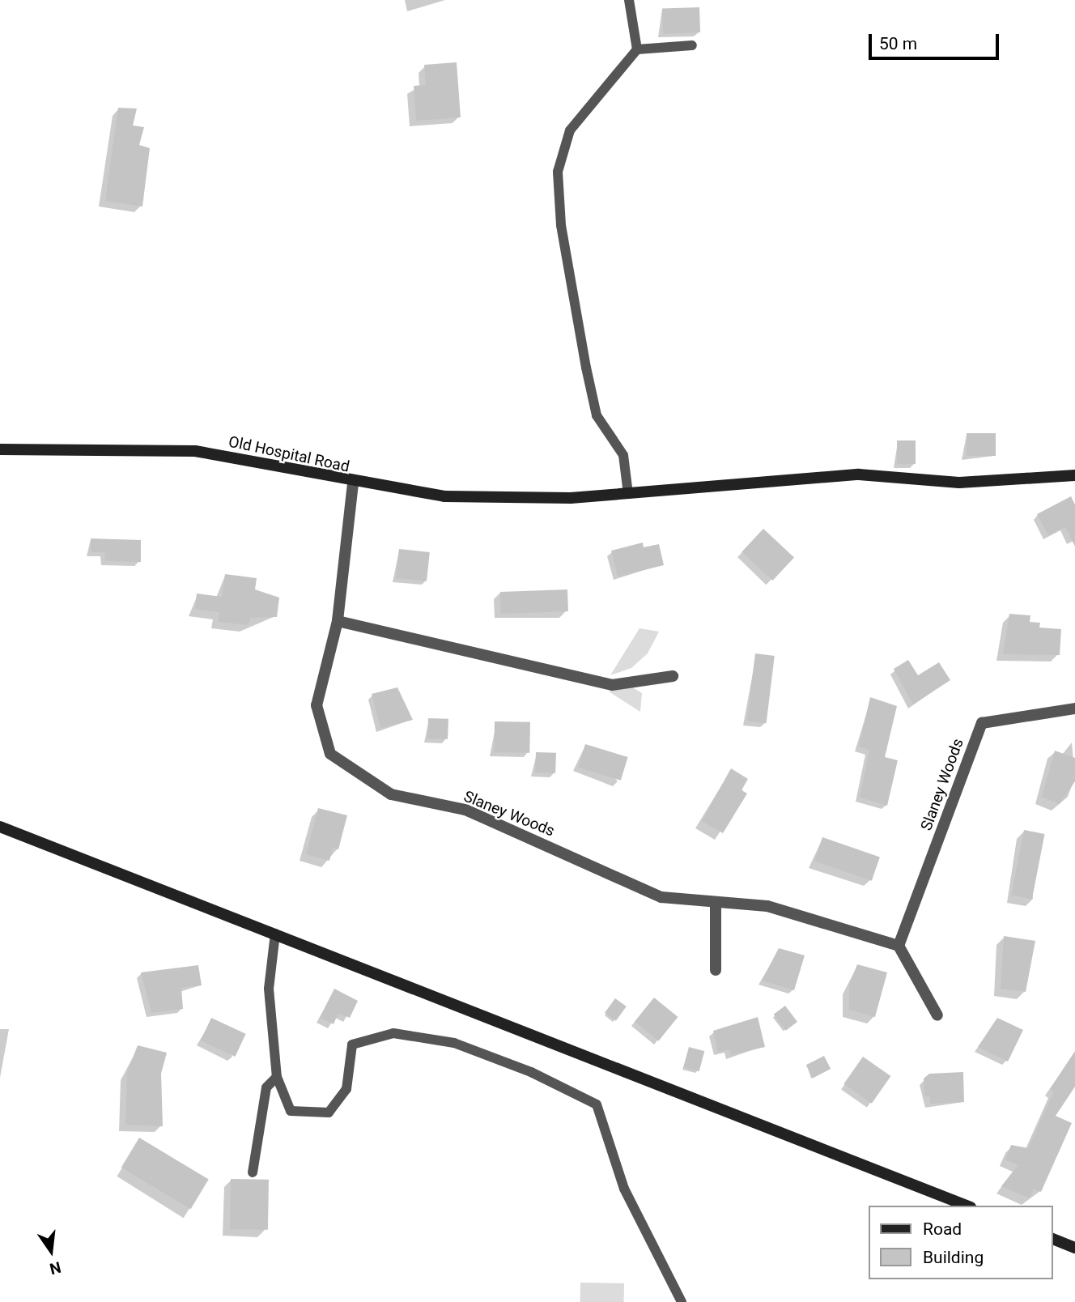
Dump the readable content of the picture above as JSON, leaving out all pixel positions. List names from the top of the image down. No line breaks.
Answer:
{"streets":{"street":["Old Hospital Road","Slaney Woods"]},"crossings":[["Old Hospital Road","Slaney Woods"]],"legend":["Road","Building"],"scale_bar":"50 m","north":"bottom"}
